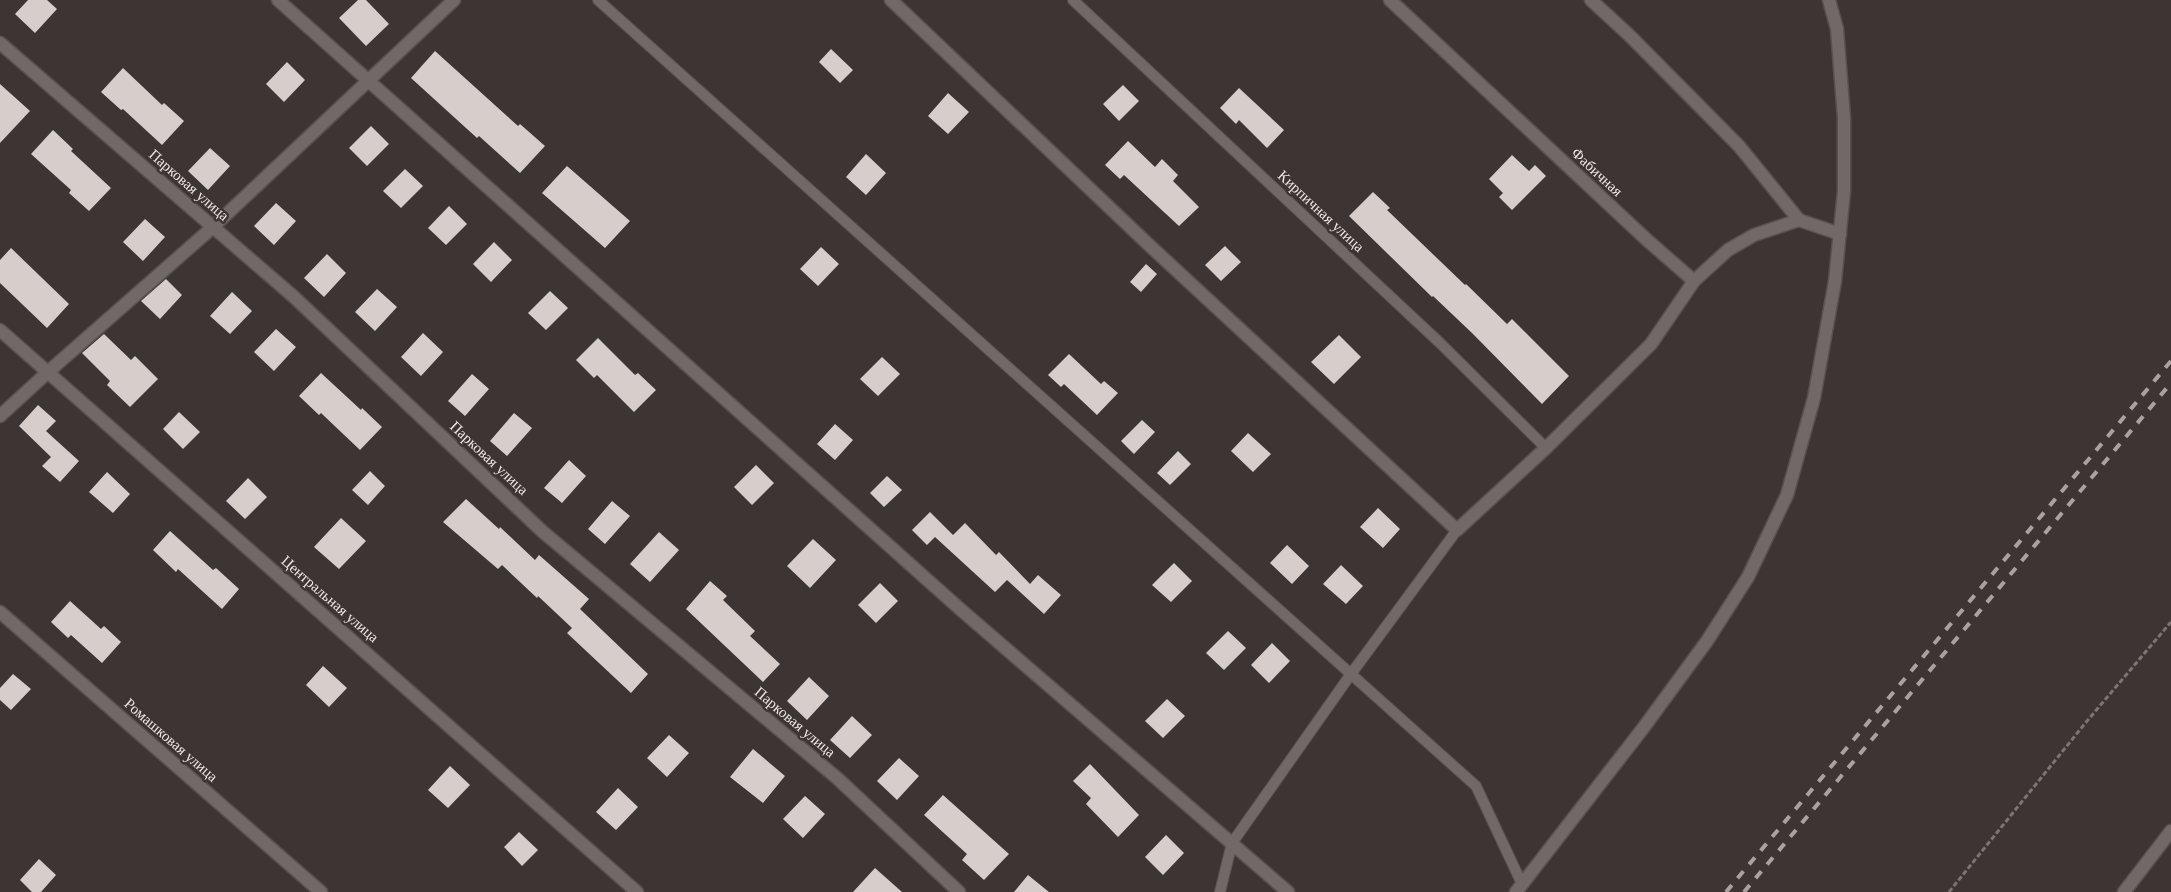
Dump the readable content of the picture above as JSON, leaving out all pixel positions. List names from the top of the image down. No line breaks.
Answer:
{"streets":{"street":["Фабичная","Парковая улица","Центральная улица","Ромашковая улица"],"lane":["Кирпичная улица"]}}
